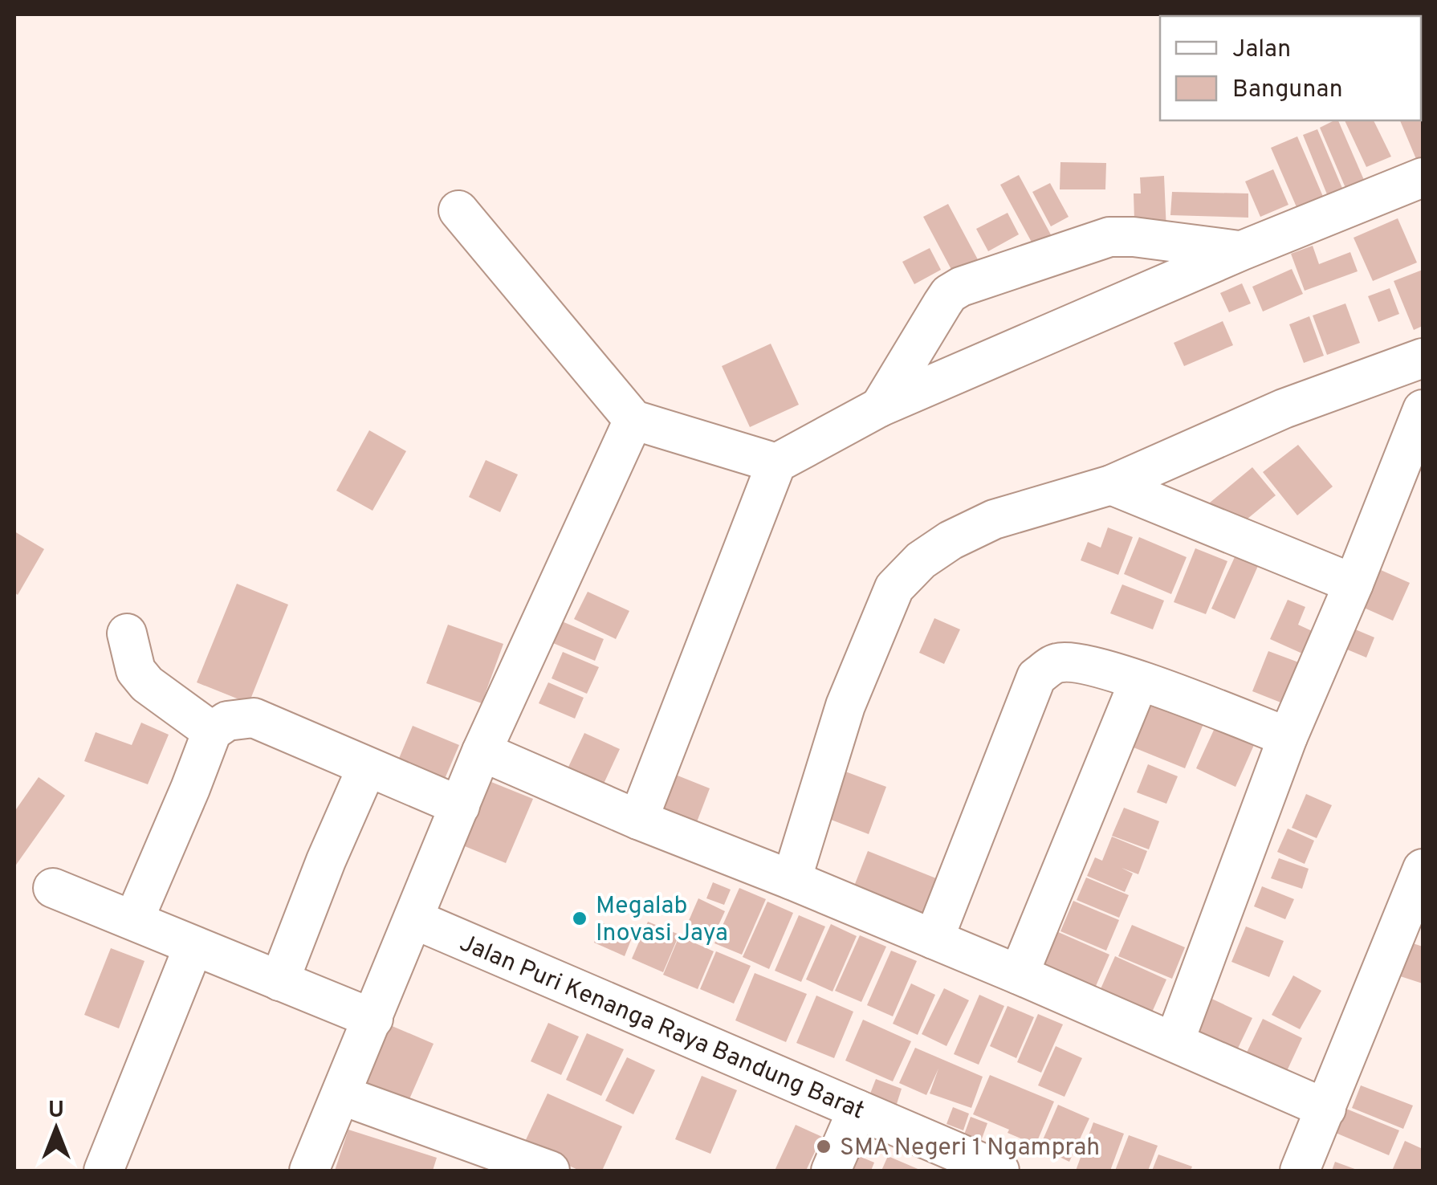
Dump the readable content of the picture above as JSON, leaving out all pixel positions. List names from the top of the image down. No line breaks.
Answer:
{"streets":{"street":["Jalan Puri Kenanga Raya Bandung Barat"]},"places":["Megalab Inovasi Jaya","SMA Negeri 1 Ngamprah"],"legend":["Jalan","Bangunan"],"north":"top"}
